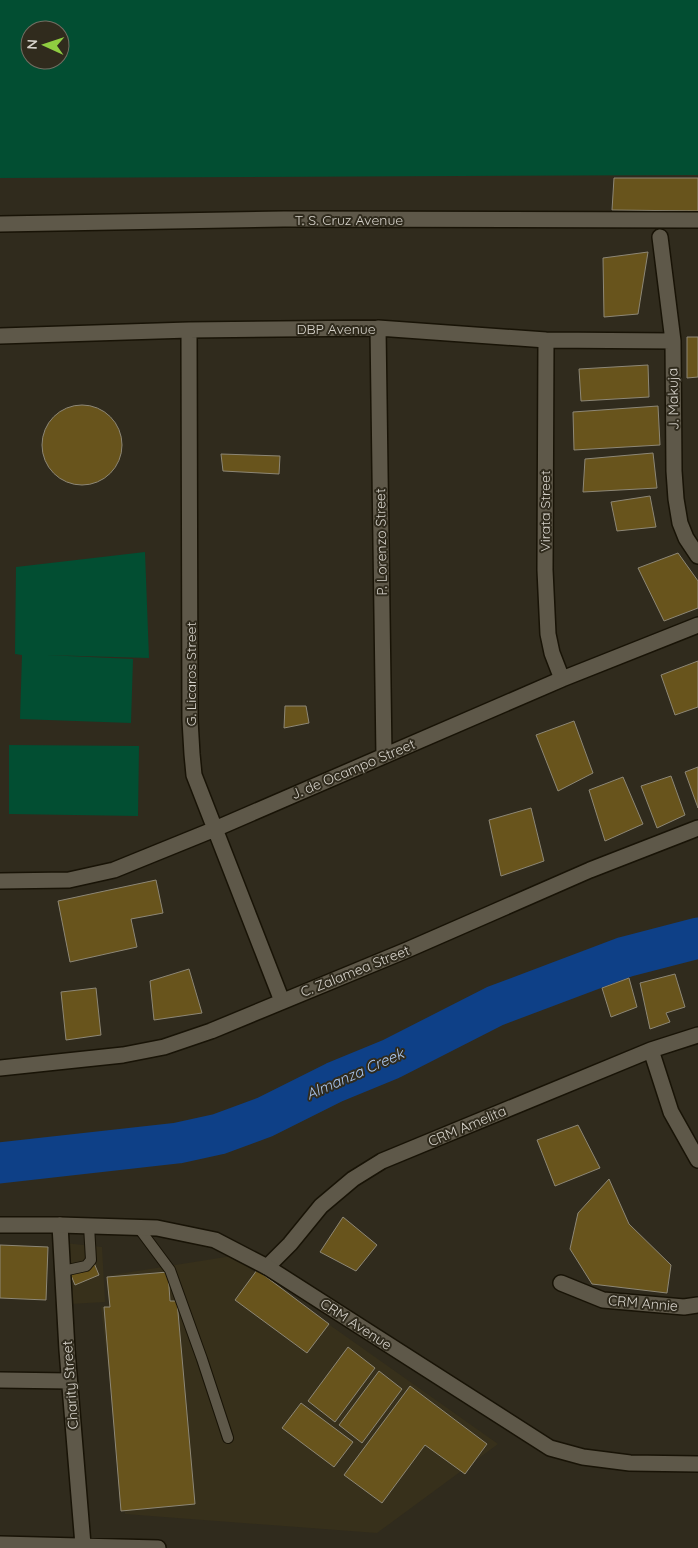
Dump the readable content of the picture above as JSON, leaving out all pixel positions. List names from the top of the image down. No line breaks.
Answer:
{"streets":{"street":["T. S. Cruz Avenue","DBP Avenue","J. Makuja","Virata Street","P. Lorenzo Street","G. Licaros Street","J. de Ocampo Street","C. Zalamea Street","CRM Amelita","CRM Annie","CRM Avenue","Charity Street"]},"crossings":[["DBP Avenue","J. Makuja"],["DBP Avenue","Virata Street"],["DBP Avenue","P. Lorenzo Street"],["DBP Avenue","G. Licaros Street"],["Virata Street","J. de Ocampo Street"],["P. Lorenzo Street","J. de Ocampo Street"],["G. Licaros Street","J. de Ocampo Street"],["G. Licaros Street","C. Zalamea Street"],["CRM Amelita","CRM Avenue"],["CRM Avenue","Charity Street"]],"water":["Almanza Creek"],"north":"left"}
